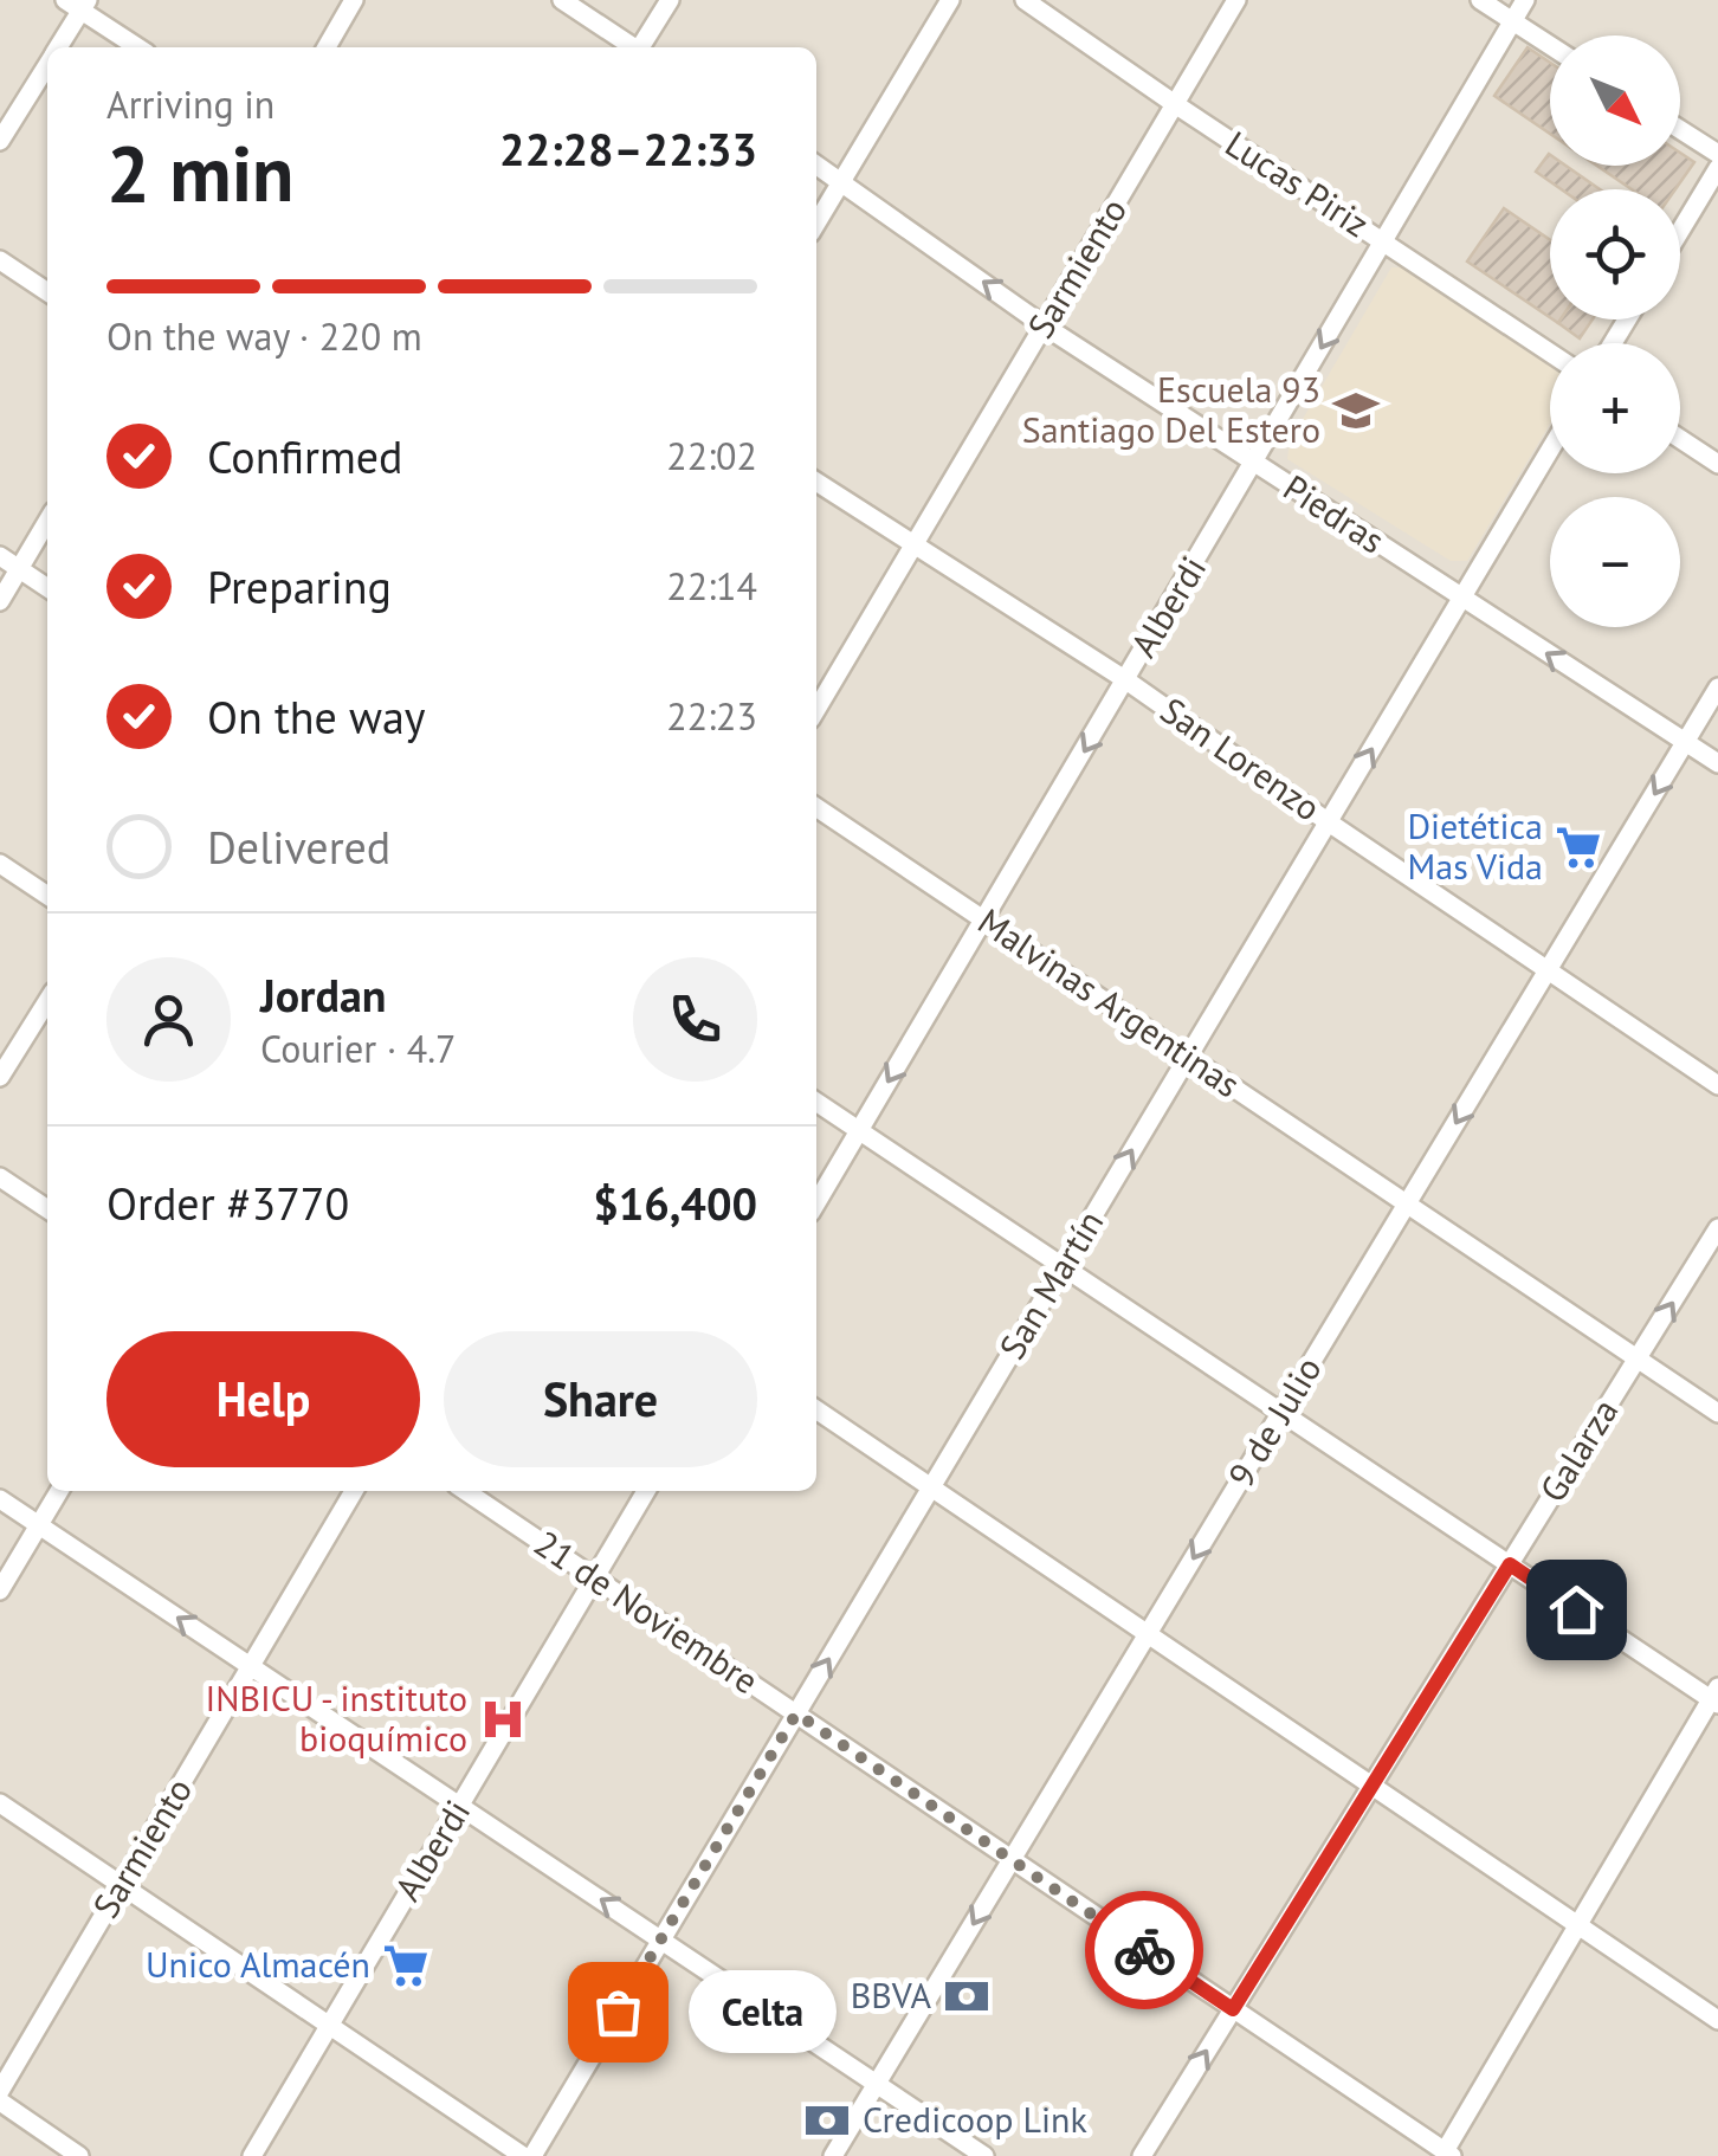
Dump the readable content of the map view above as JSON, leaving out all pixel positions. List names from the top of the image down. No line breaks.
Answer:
{"streets":{"street":["Lucas Piriz","Sarmiento","Piedras","Alberdi","San Lorenzo","Malvinas Argentinas","San Martín","9 de Julio","Galarza","21 de Noviembre"]},"crossings":[["Lucas Piriz","Sarmiento"],["Lucas Piriz","Alberdi"],["Sarmiento","Piedras"],["Sarmiento","San Lorenzo"],["Piedras","Alberdi"],["Piedras","San Martín"],["Piedras","9 de Julio"],["Alberdi","San Lorenzo"],["Alberdi","Malvinas Argentinas"],["Alberdi","21 de Noviembre"],["San Lorenzo","San Martín"],["San Lorenzo","9 de Julio"],["Malvinas Argentinas","San Martín"],["Malvinas Argentinas","9 de Julio"],["Malvinas Argentinas","Galarza"],["San Martín","21 de Noviembre"],["9 de Julio","21 de Noviembre"],["Galarza","21 de Noviembre"]],"one_way":["Piedras","Alberdi","San Martín","9 de Julio"],"places":{"school or university":["Escuela 93 Santiago Del Estero"],"supermarket":["Dietética Mas Vida","Unico Almacén"],"hospital":["INBICU - instituto bioquímico"],"bank":["BBVA","Credicoop Link"],"other":["Celta"]},"north":"bottom right","page":{"map_buttons":["+","−"],"heading":["2 min","Arriving in","22:28–22:33"],"panel":["Jordan","Courier · 4.7","Order #3770","$16,400"],"bar":"On the way · 220 m","list":[["Confirmed","22:02"],["Preparing","22:14"],["On the way","22:23"],"Delivered"],"buttons":["Help","Share"],"bubble":"Celta"}}
